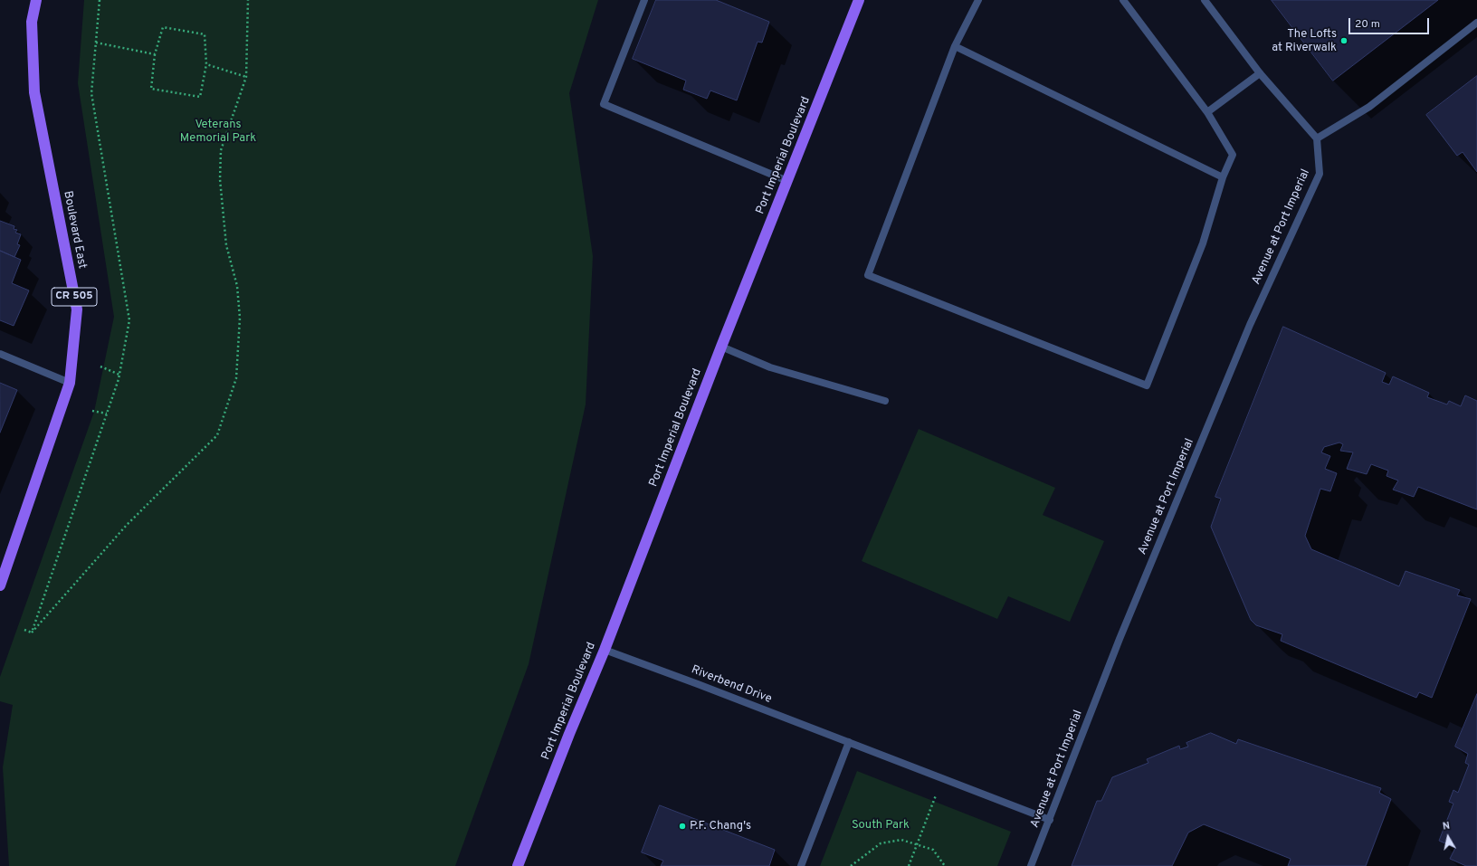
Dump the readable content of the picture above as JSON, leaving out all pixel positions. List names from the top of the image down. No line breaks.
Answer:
{"streets":{"main road":["Port Imperial Boulevard","Boulevard East","CR 505"],"street":["Avenue at Port Imperial","Riverbend Drive"]},"crossings":[["Port Imperial Boulevard","Riverbend Drive"],["Avenue at Port Imperial","Riverbend Drive"]],"parks":["Veterans Memorial Park","South Park"],"places":["The Lofts at Riverwalk","P.F. Chang's"],"scale_bar":"20 m","north":"top"}
